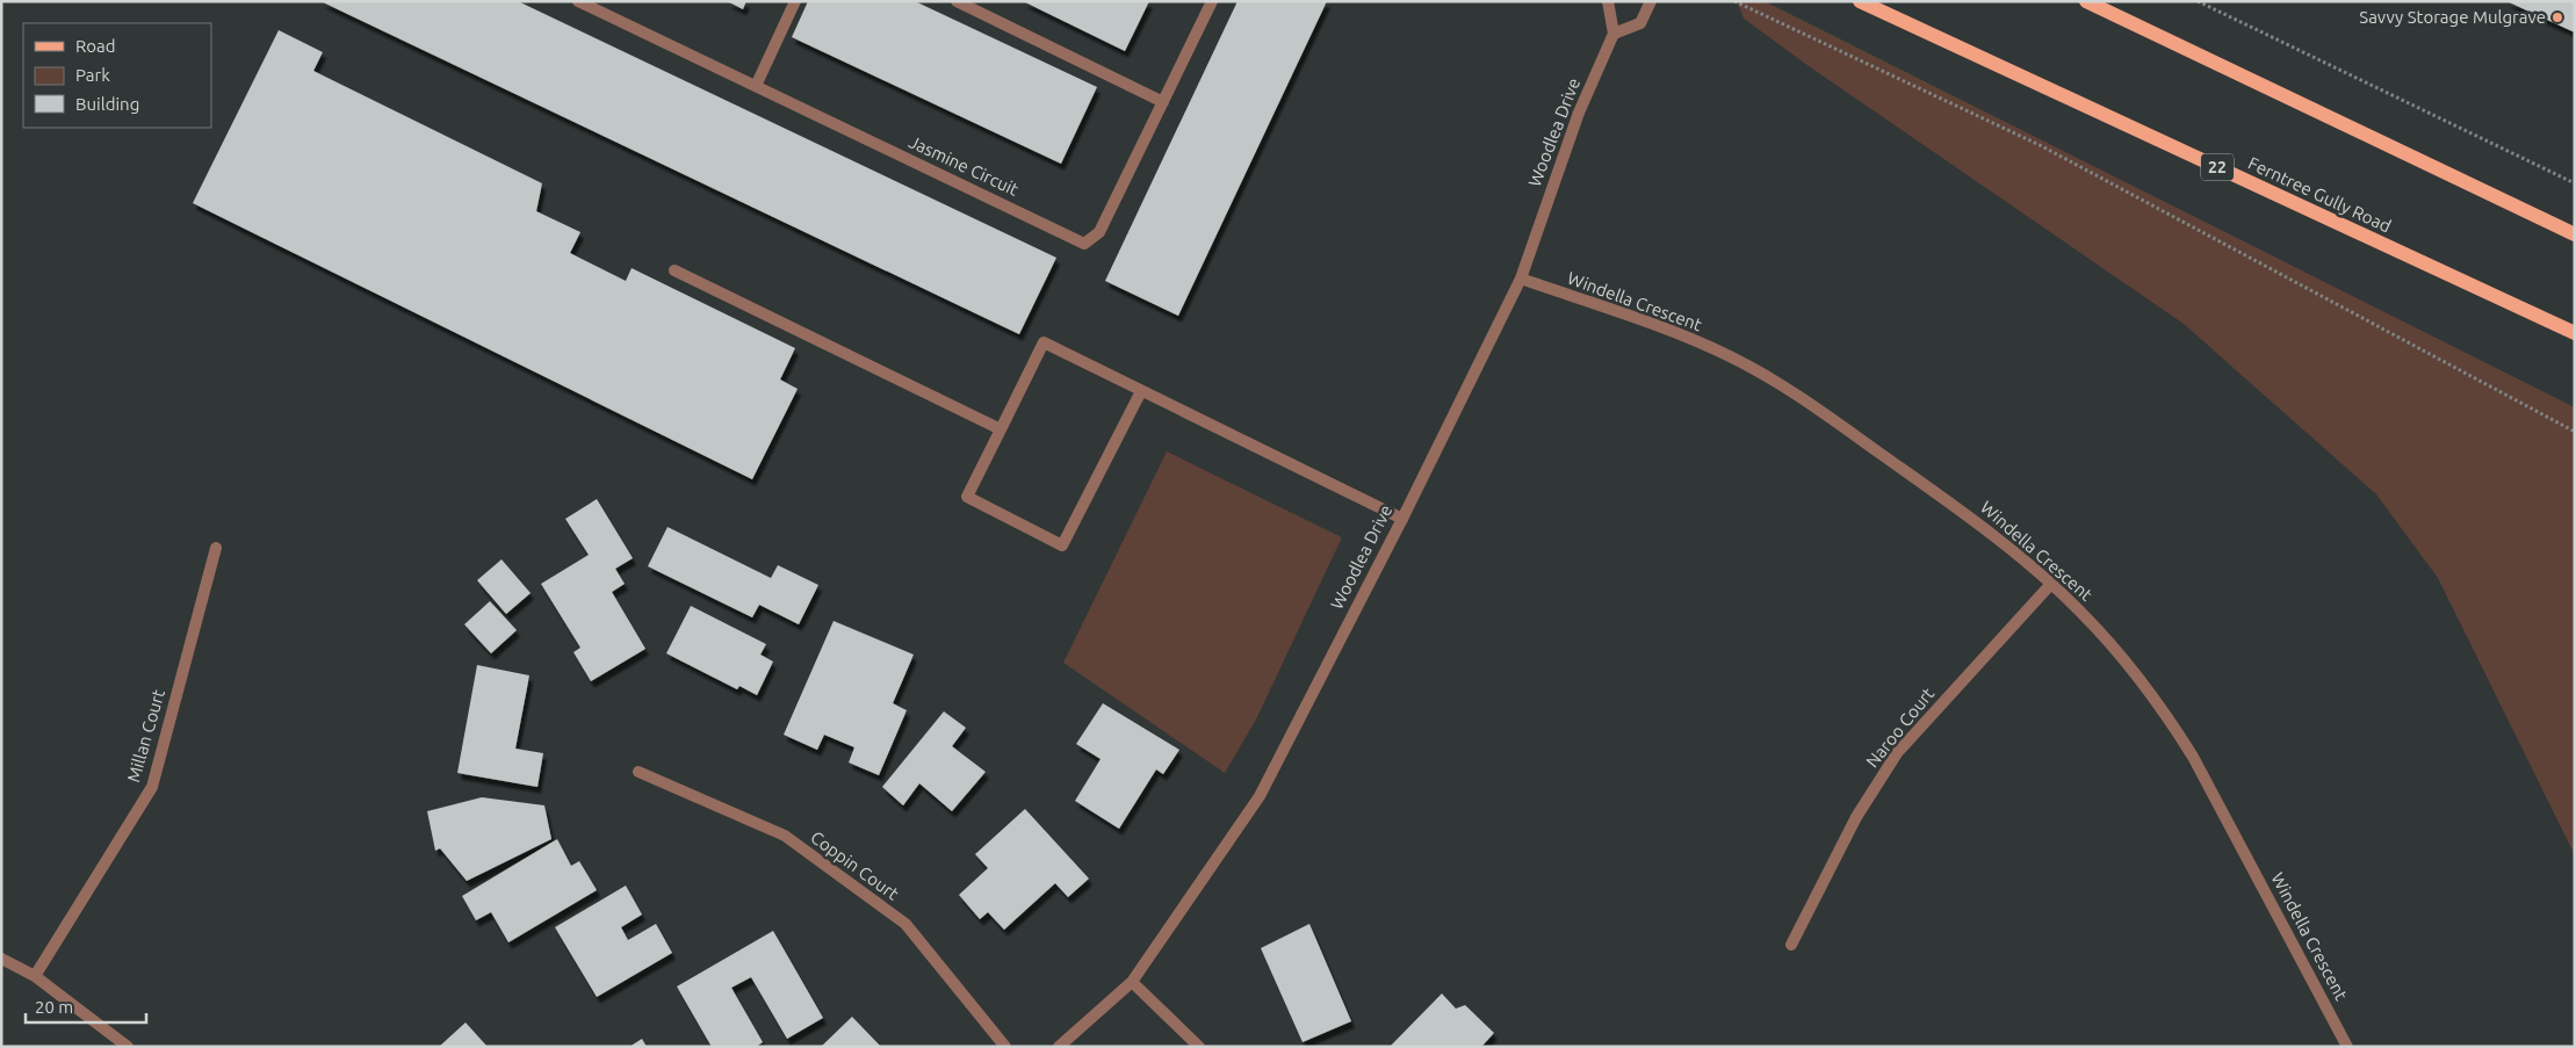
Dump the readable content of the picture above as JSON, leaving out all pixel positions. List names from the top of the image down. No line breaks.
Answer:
{"streets":{"main road":["22","Ferntree Gully Road"],"street":["Woodlea Drive","Jasmine Circuit","Windella Crescent","Naroo Court","Millan Court","Coppin Court"]},"crossings":[["Woodlea Drive","Windella Crescent"],["Windella Crescent","Naroo Court"]],"places":["Savvy Storage Mulgrave"],"legend":["Road","Park","Building"],"scale_bar":"20 m"}
